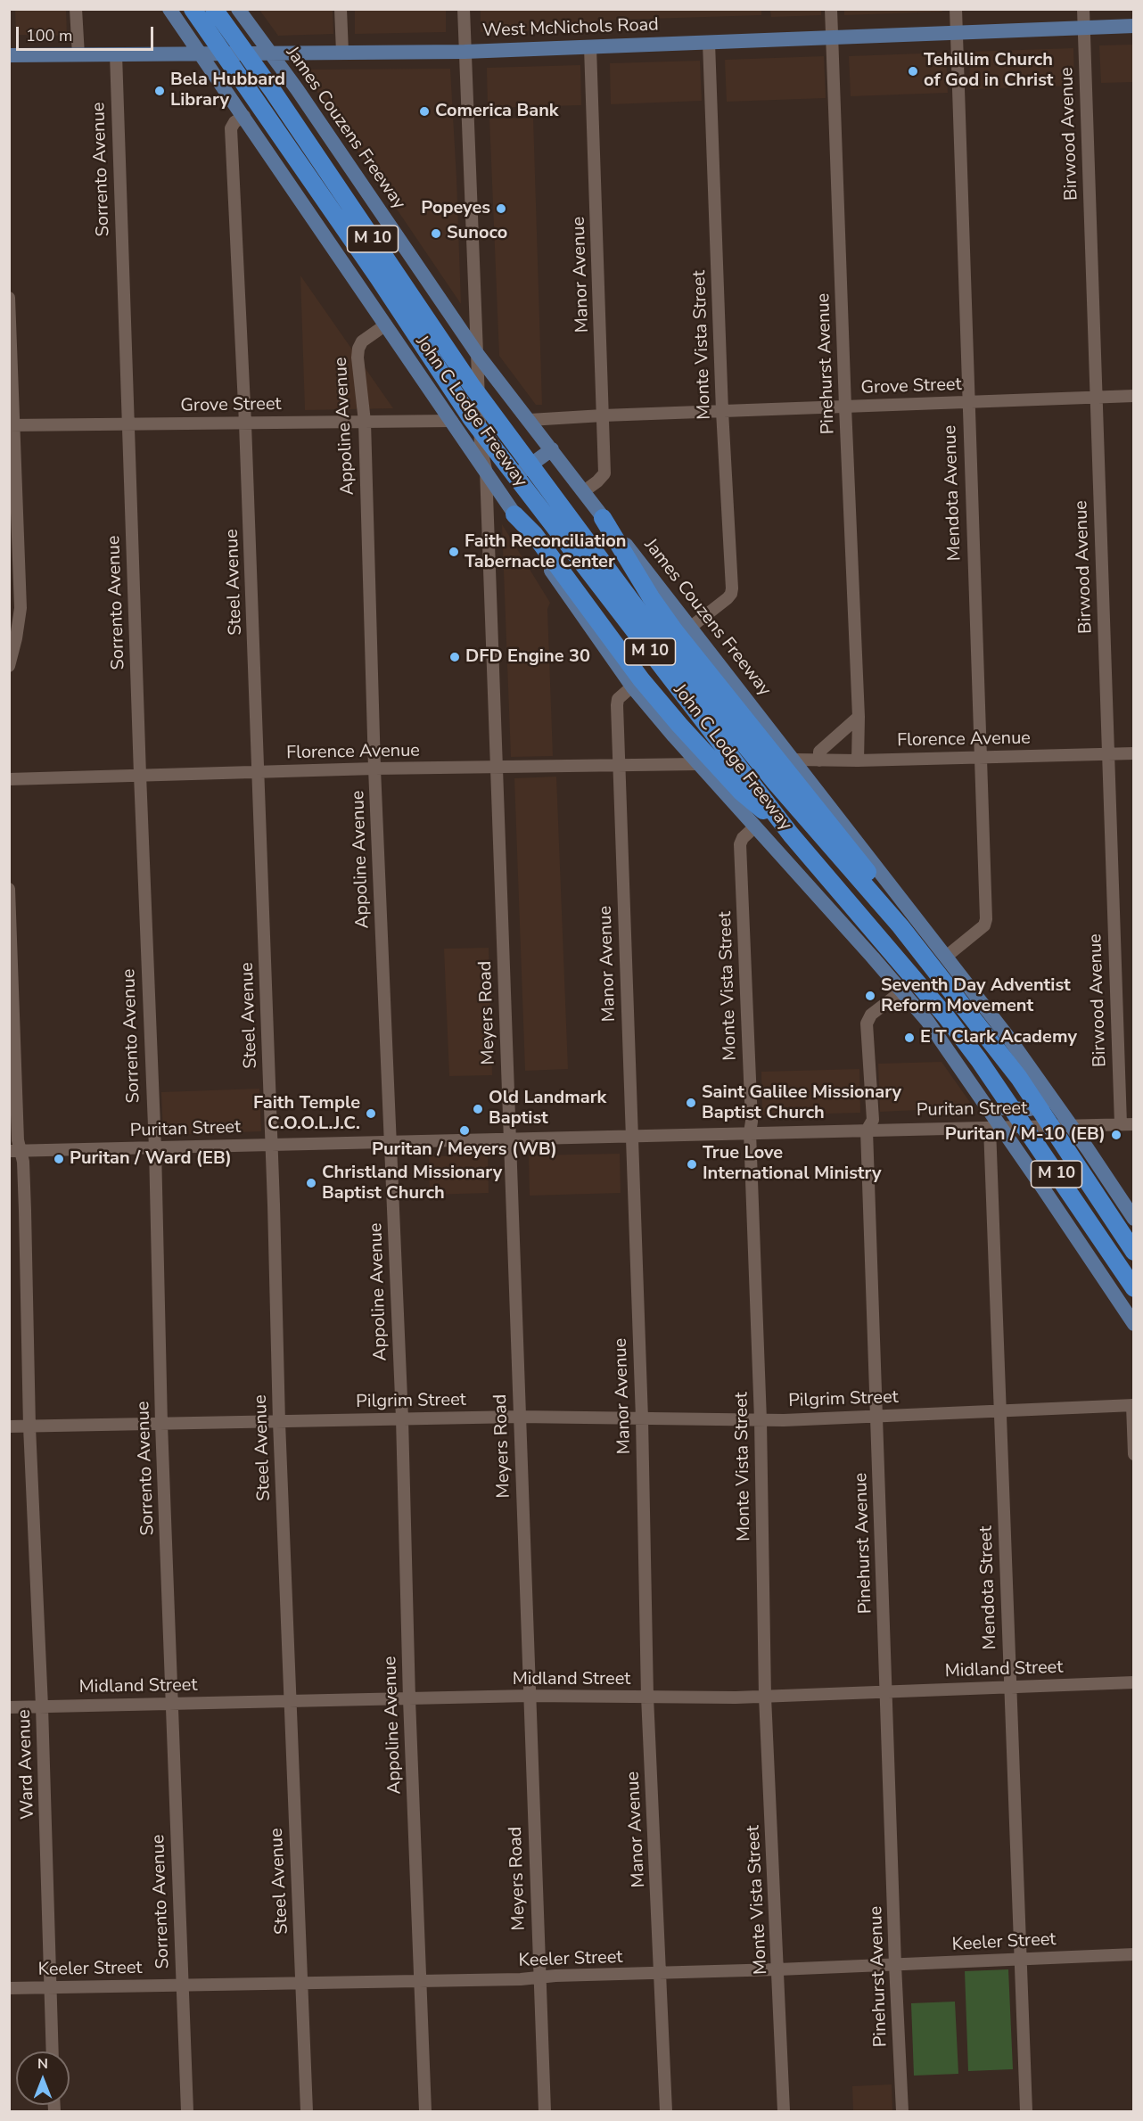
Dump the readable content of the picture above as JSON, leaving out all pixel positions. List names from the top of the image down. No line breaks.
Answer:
{"streets":{"highway":["M 10","John C Lodge Freeway"],"main road":["West McNichols Road","James Couzens Freeway"],"street":["Birwood Avenue","Sorrento Avenue","Manor Avenue","Monte Vista Street","Pinehurst Avenue","Grove Street","Appoline Avenue","Mendota Avenue","Steel Avenue","Florence Avenue","Meyers Road","Puritan Street","Pilgrim Street","Mendota Street","Midland Street","Ward Avenue","Keeler Street"]},"crossings":[["West McNichols Road","James Couzens Freeway"],["West McNichols Road","Birwood Avenue"],["West McNichols Road","Sorrento Avenue"],["West McNichols Road","Manor Avenue"],["West McNichols Road","Monte Vista Street"],["West McNichols Road","Pinehurst Avenue"],["West McNichols Road","Mendota Avenue"],["West McNichols Road","Meyers Road"],["James Couzens Freeway","Manor Avenue"],["James Couzens Freeway","Monte Vista Street"],["James Couzens Freeway","Grove Street"],["James Couzens Freeway","Mendota Avenue"],["James Couzens Freeway","Florence Avenue"],["James Couzens Freeway","Meyers Road"],["James Couzens Freeway","Puritan Street"],["Birwood Avenue","Grove Street"],["Birwood Avenue","Florence Avenue"],["Birwood Avenue","Puritan Street"],["Sorrento Avenue","Grove Street"],["Sorrento Avenue","Florence Avenue"],["Sorrento Avenue","Puritan Street"],["Sorrento Avenue","Pilgrim Street"],["Sorrento Avenue","Midland Street"],["Sorrento Avenue","Keeler Street"],["Manor Avenue","Grove Street"],["Manor Avenue","Florence Avenue"],["Manor Avenue","Puritan Street"],["Manor Avenue","Pilgrim Street"],["Manor Avenue","Midland Street"],["Manor Avenue","Keeler Street"],["Monte Vista Street","Grove Street"],["Monte Vista Street","Puritan Street"],["Monte Vista Street","Pilgrim Street"],["Monte Vista Street","Midland Street"],["Monte Vista Street","Keeler Street"],["Pinehurst Avenue","Grove Street"],["Pinehurst Avenue","Florence Avenue"],["Pinehurst Avenue","Puritan Street"],["Pinehurst Avenue","Pilgrim Street"],["Pinehurst Avenue","Midland Street"],["Pinehurst Avenue","Keeler Street"],["Grove Street","Appoline Avenue"],["Grove Street","Mendota Avenue"],["Grove Street","Steel Avenue"],["Appoline Avenue","Florence Avenue"],["Appoline Avenue","Puritan Street"],["Appoline Avenue","Pilgrim Street"],["Appoline Avenue","Midland Street"],["Appoline Avenue","Keeler Street"],["Mendota Avenue","Florence Avenue"],["Steel Avenue","Florence Avenue"],["Steel Avenue","Puritan Street"],["Steel Avenue","Pilgrim Street"],["Steel Avenue","Midland Street"],["Steel Avenue","Keeler Street"],["Florence Avenue","Meyers Road"],["Meyers Road","Puritan Street"],["Meyers Road","Pilgrim Street"],["Meyers Road","Midland Street"],["Meyers Road","Keeler Street"],["Puritan Street","Mendota Street"],["Puritan Street","Ward Avenue"],["Pilgrim Street","Mendota Street"],["Pilgrim Street","Ward Avenue"],["Mendota Street","Midland Street"],["Mendota Street","Keeler Street"],["Midland Street","Ward Avenue"],["Ward Avenue","Keeler Street"]],"places":["Tehillim Church of God in Christ","Bela Hubbard Library","Comerica Bank","Popeyes","Sunoco","Faith Reconciliation Tabernacle Center","DFD Engine 30","Seventh Day Adventist Reform Movement","E T Clark Academy","Saint Galilee Missionary Baptist Church","Old Landmark Baptist","Faith Temple C.O.O.L.J.C.","Puritan / Meyers (WB)","Puritan / M-10 (EB)","Puritan / Ward (EB)","True Love International Ministry","Christland Missionary Baptist Church"],"scale_bar":"100 m","north":"top"}
